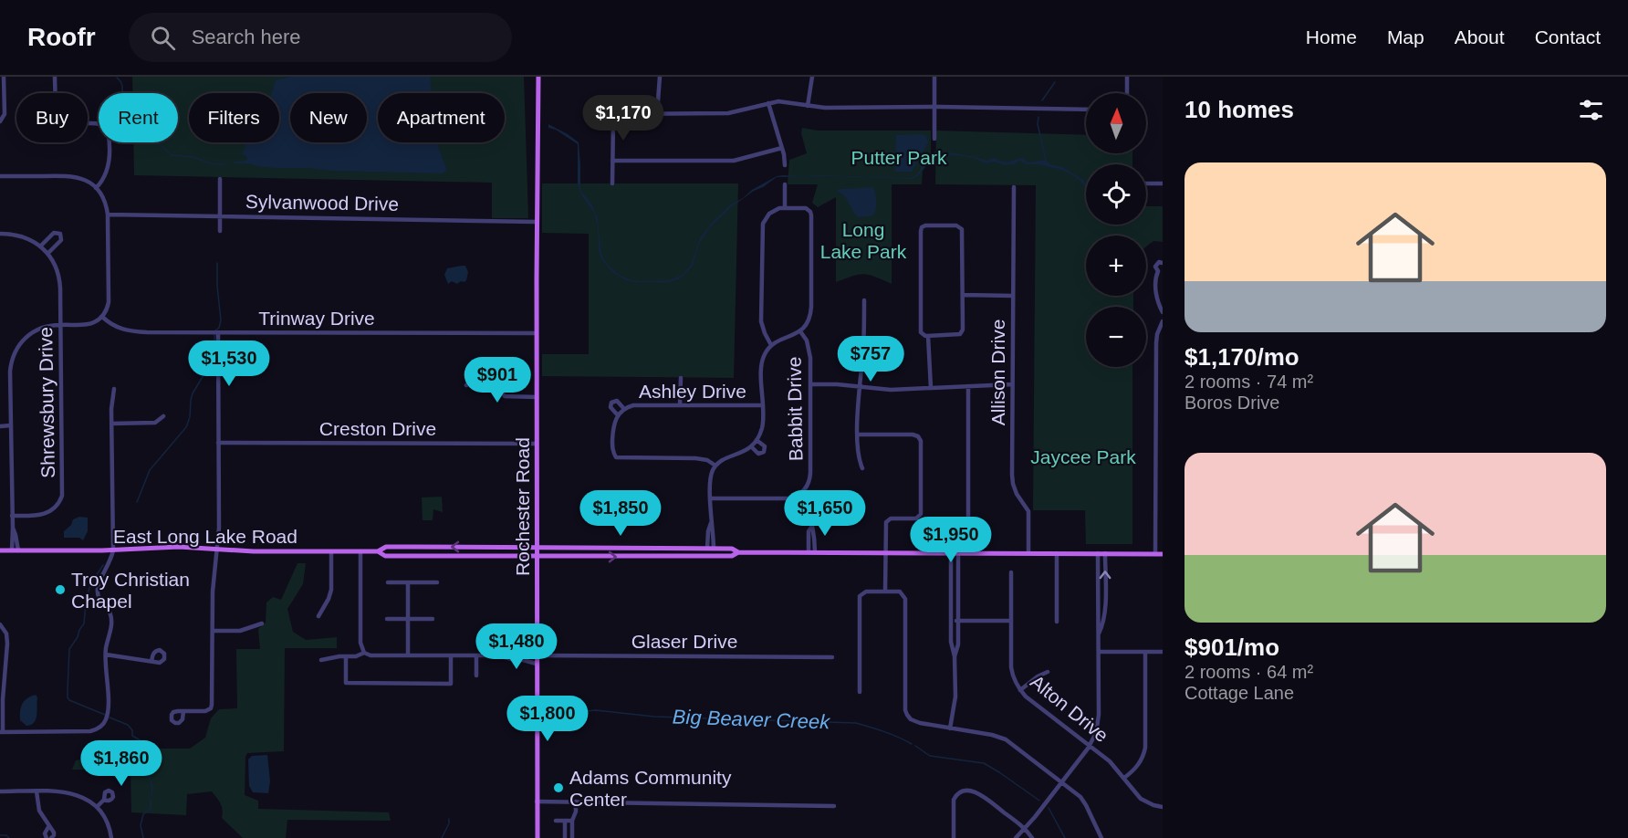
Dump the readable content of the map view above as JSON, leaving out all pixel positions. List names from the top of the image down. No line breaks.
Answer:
{"streets":{"main road":["Rochester Road","East Long Lake Road"],"street":["Sylvanwood Drive","Trinway Drive","Allison Drive","Ashley Drive","Shrewsbury Drive","Babbit Drive","Creston Drive","Glaser Drive","Alton Drive"]},"crossings":[["Sylvanwood Drive","Rochester Road"],["Trinway Drive","Rochester Road"],["Allison Drive","East Long Lake Road"],["Creston Drive","Rochester Road"],["Rochester Road","East Long Lake Road"],["Rochester Road","Glaser Drive"]],"water":["Big Beaver Creek"],"parks":["Putter Park","Long Lake Park","Jaycee Park"],"places":["Troy Christian Chapel","Adams Community Center"],"north":"top","page":{"header":"Roofr","search":"Search here","nav":["Home","Map","About","Contact"],"heading":"10 homes","map_buttons":["+","−"],"chip":["Buy","Rent","Filters","New","Apartment"],"price":["$1,170","$757","$1,530","$901","$1,850","$1,650","$1,950","$1,480","$1,800","$1,860"],"list":[{"name":"$1,170/mo","note":"2 rooms · 74 m² · Boros Drive"},{"name":"$901/mo","note":"2 rooms · 64 m² · Cottage Lane"}]}}
